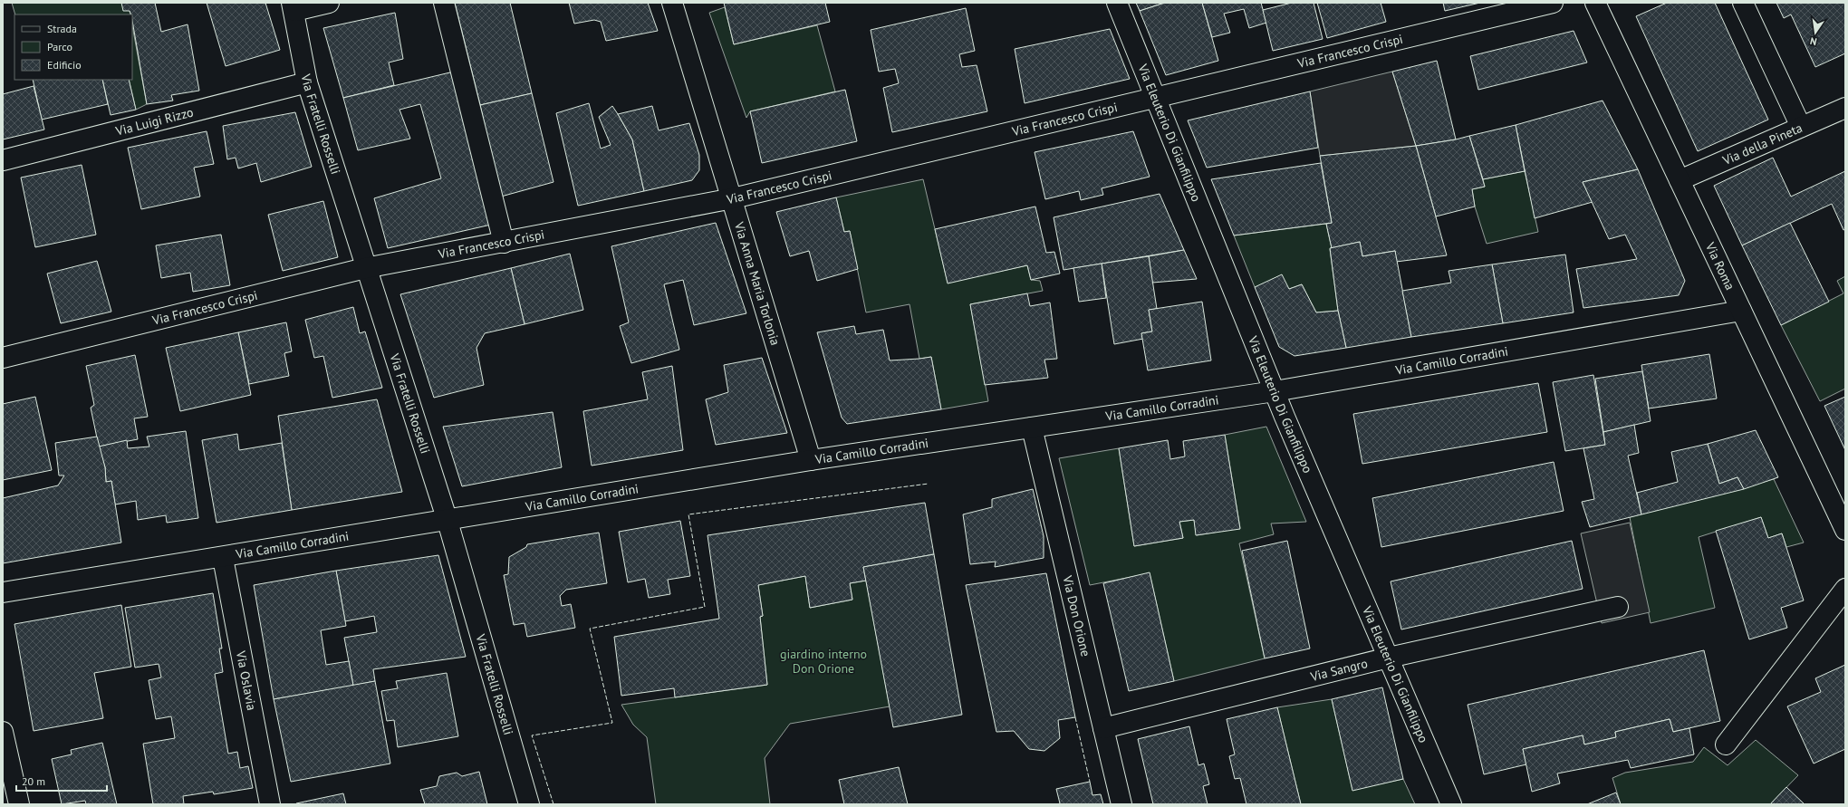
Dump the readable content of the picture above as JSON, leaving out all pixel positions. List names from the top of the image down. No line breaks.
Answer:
{"streets":{"street":["Via Francesco Crispi","Via Luigi Rizzo","Via Fratelli Rosselli","Via Eleuterio Di Gianfilippo","Via della Pineta","Via Roma","Via Anna Maria Torlonia","Via Camillo Corradini","Via Don Orione","Via Sangro","Via Oslavia"]},"crossings":[["Via Francesco Crispi","Via Fratelli Rosselli"],["Via Francesco Crispi","Via Eleuterio Di Gianfilippo"],["Via Francesco Crispi","Via Anna Maria Torlonia"],["Via Luigi Rizzo","Via Fratelli Rosselli"],["Via Fratelli Rosselli","Via Camillo Corradini"],["Via Eleuterio Di Gianfilippo","Via Camillo Corradini"],["Via Eleuterio Di Gianfilippo","Via Sangro"],["Via della Pineta","Via Roma"],["Via Roma","Via Camillo Corradini"],["Via Anna Maria Torlonia","Via Camillo Corradini"],["Via Camillo Corradini","Via Don Orione"],["Via Camillo Corradini","Via Oslavia"],["Via Don Orione","Via Sangro"]],"parks":["giardino interno Don Orione"],"legend":["Strada","Parco","Edificio"],"scale_bar":"20 m","north":"bottom"}
